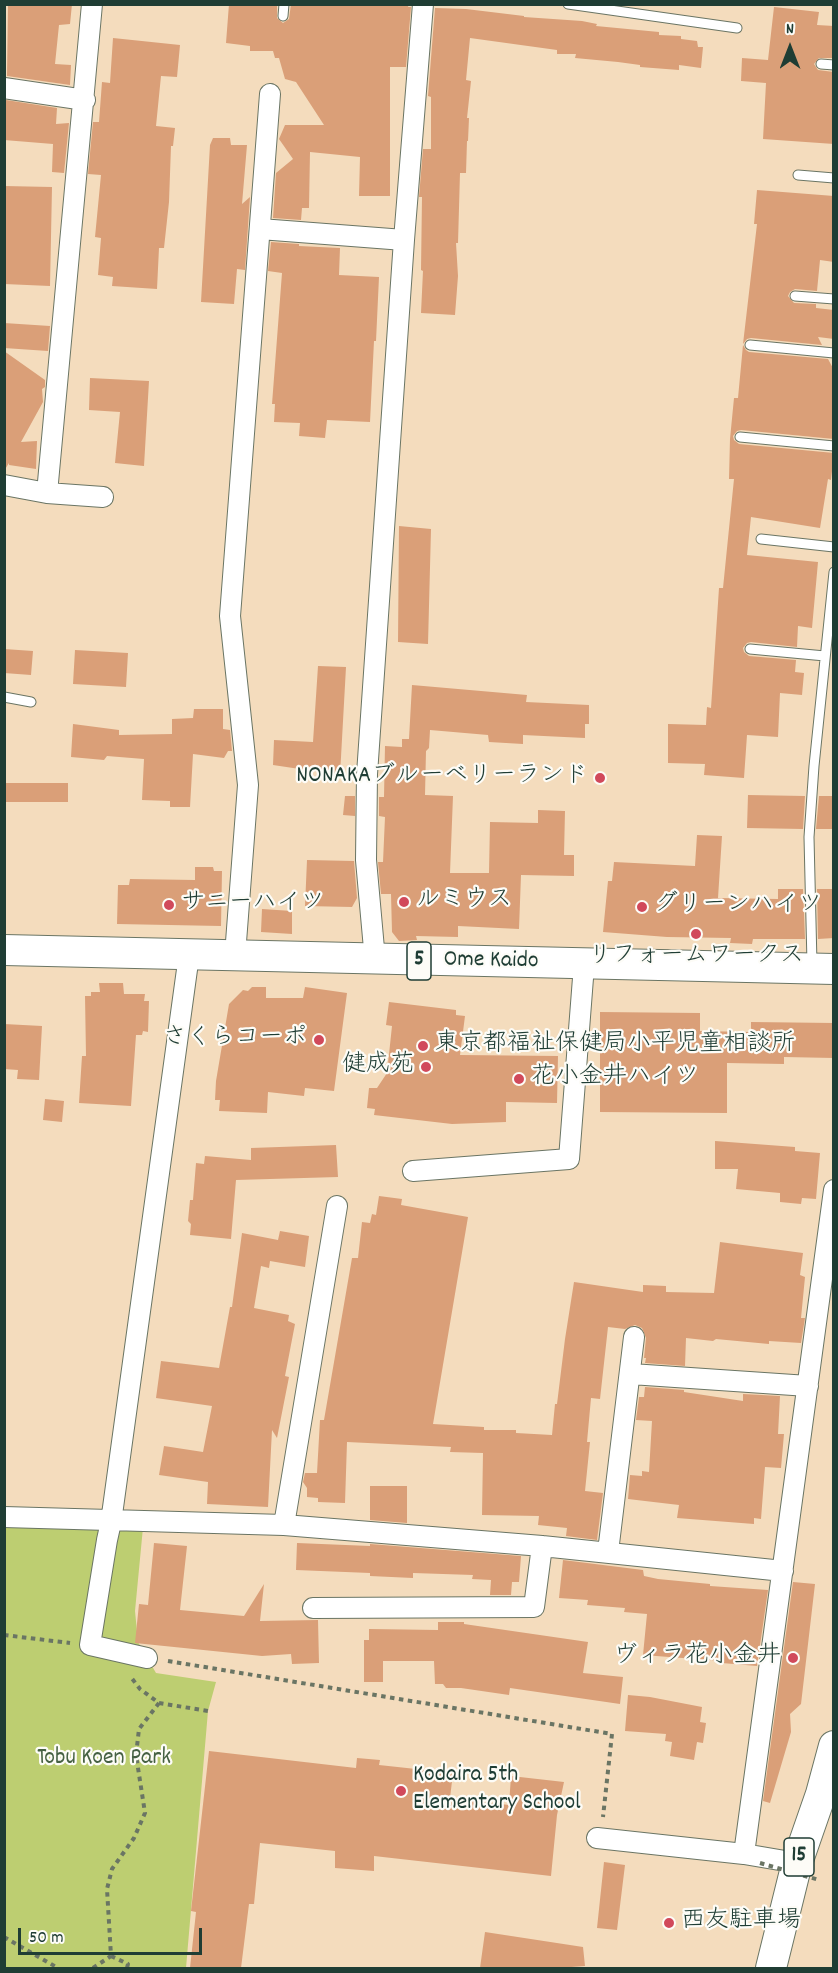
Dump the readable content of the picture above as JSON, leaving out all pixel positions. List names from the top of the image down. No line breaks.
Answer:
{"streets":{"main road":["5","Ome Kaido","15"]},"parks":["Tobu Koen Park"],"places":["NONAKAブルーベリーランド","ルミウス","サニーハイツ","グリーンハイツ","リフォームワークス","さくらコーポ","東京都福祉保健局小平児童相談所","健成苑","花小金井ハイツ","ヴィラ花小金井","Kodaira 5th Elementary School","西友駐車場"],"scale_bar":"50 m","north":"top"}
